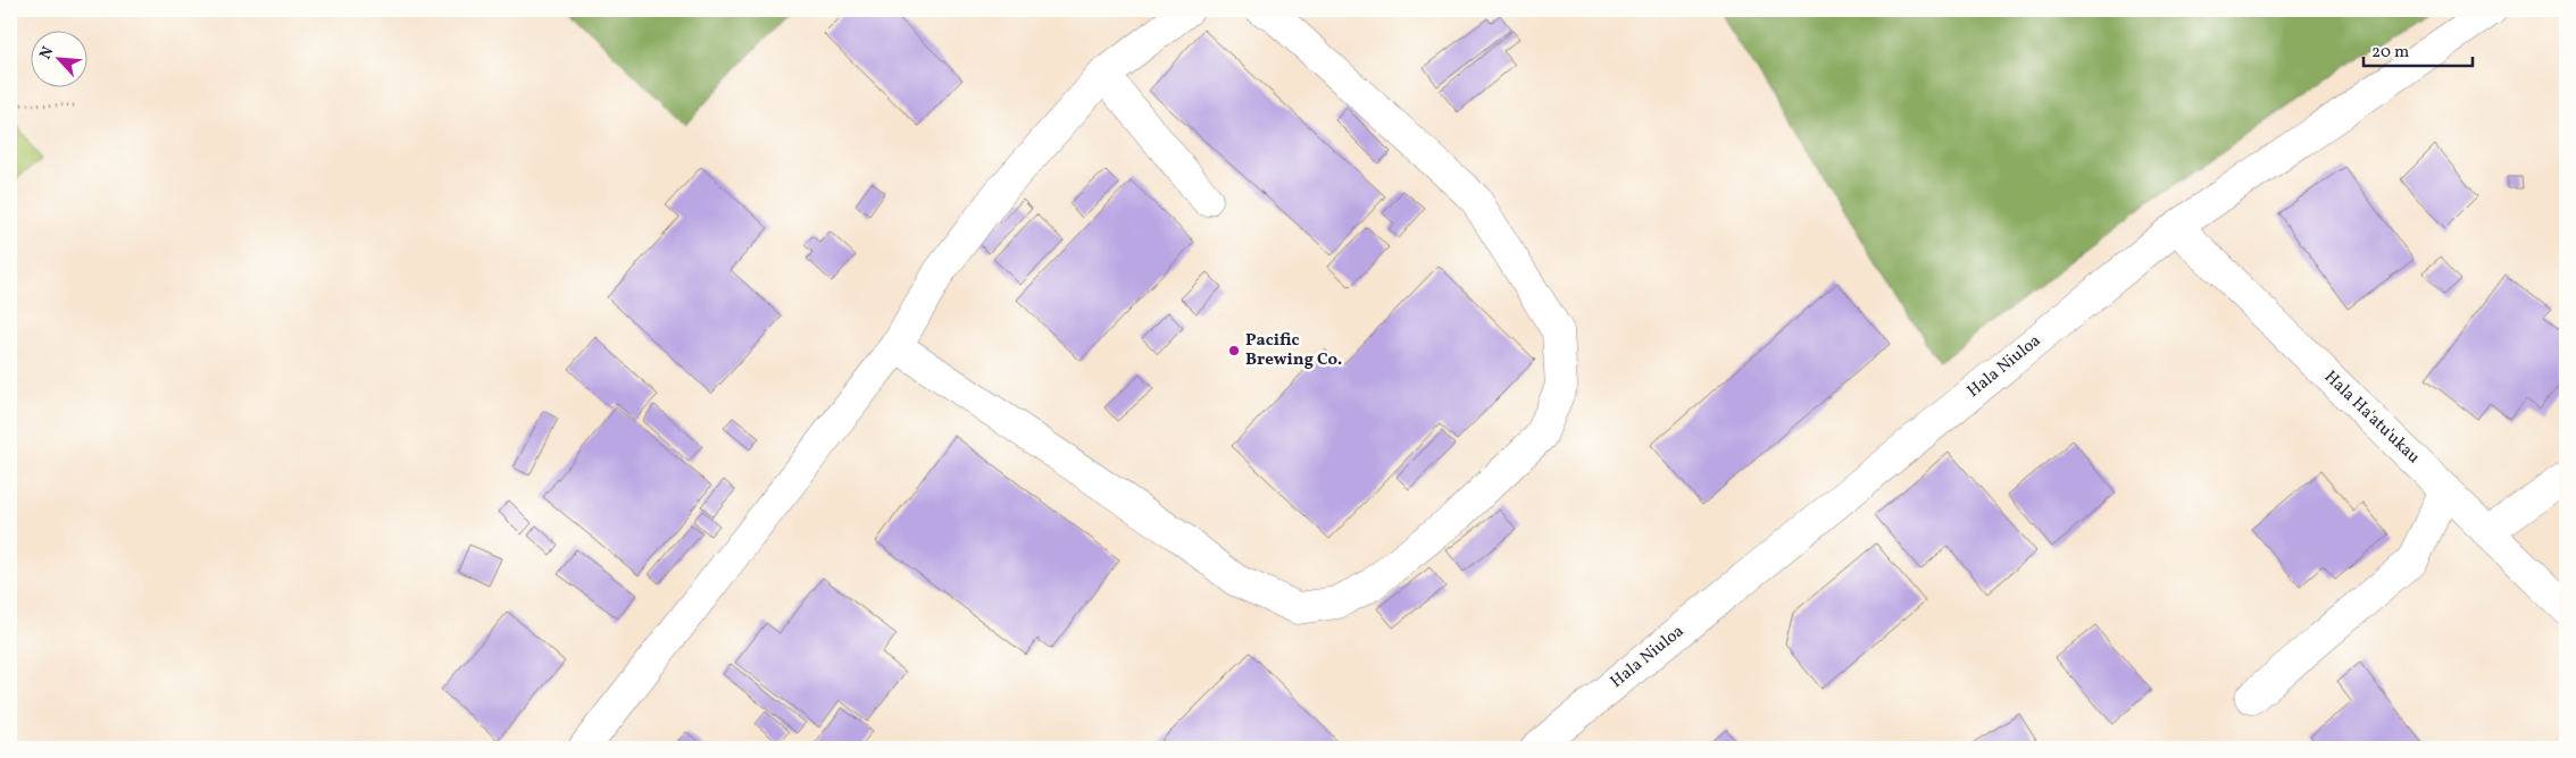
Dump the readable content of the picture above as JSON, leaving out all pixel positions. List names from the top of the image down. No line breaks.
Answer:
{"streets":{"street":["Hala Niuloa","Hala Ha'atu'ukau"]},"crossings":[["Hala Niuloa","Hala Ha'atu'ukau"]],"places":["Pacific Brewing Co."],"scale_bar":"20 m","north":"top left"}
